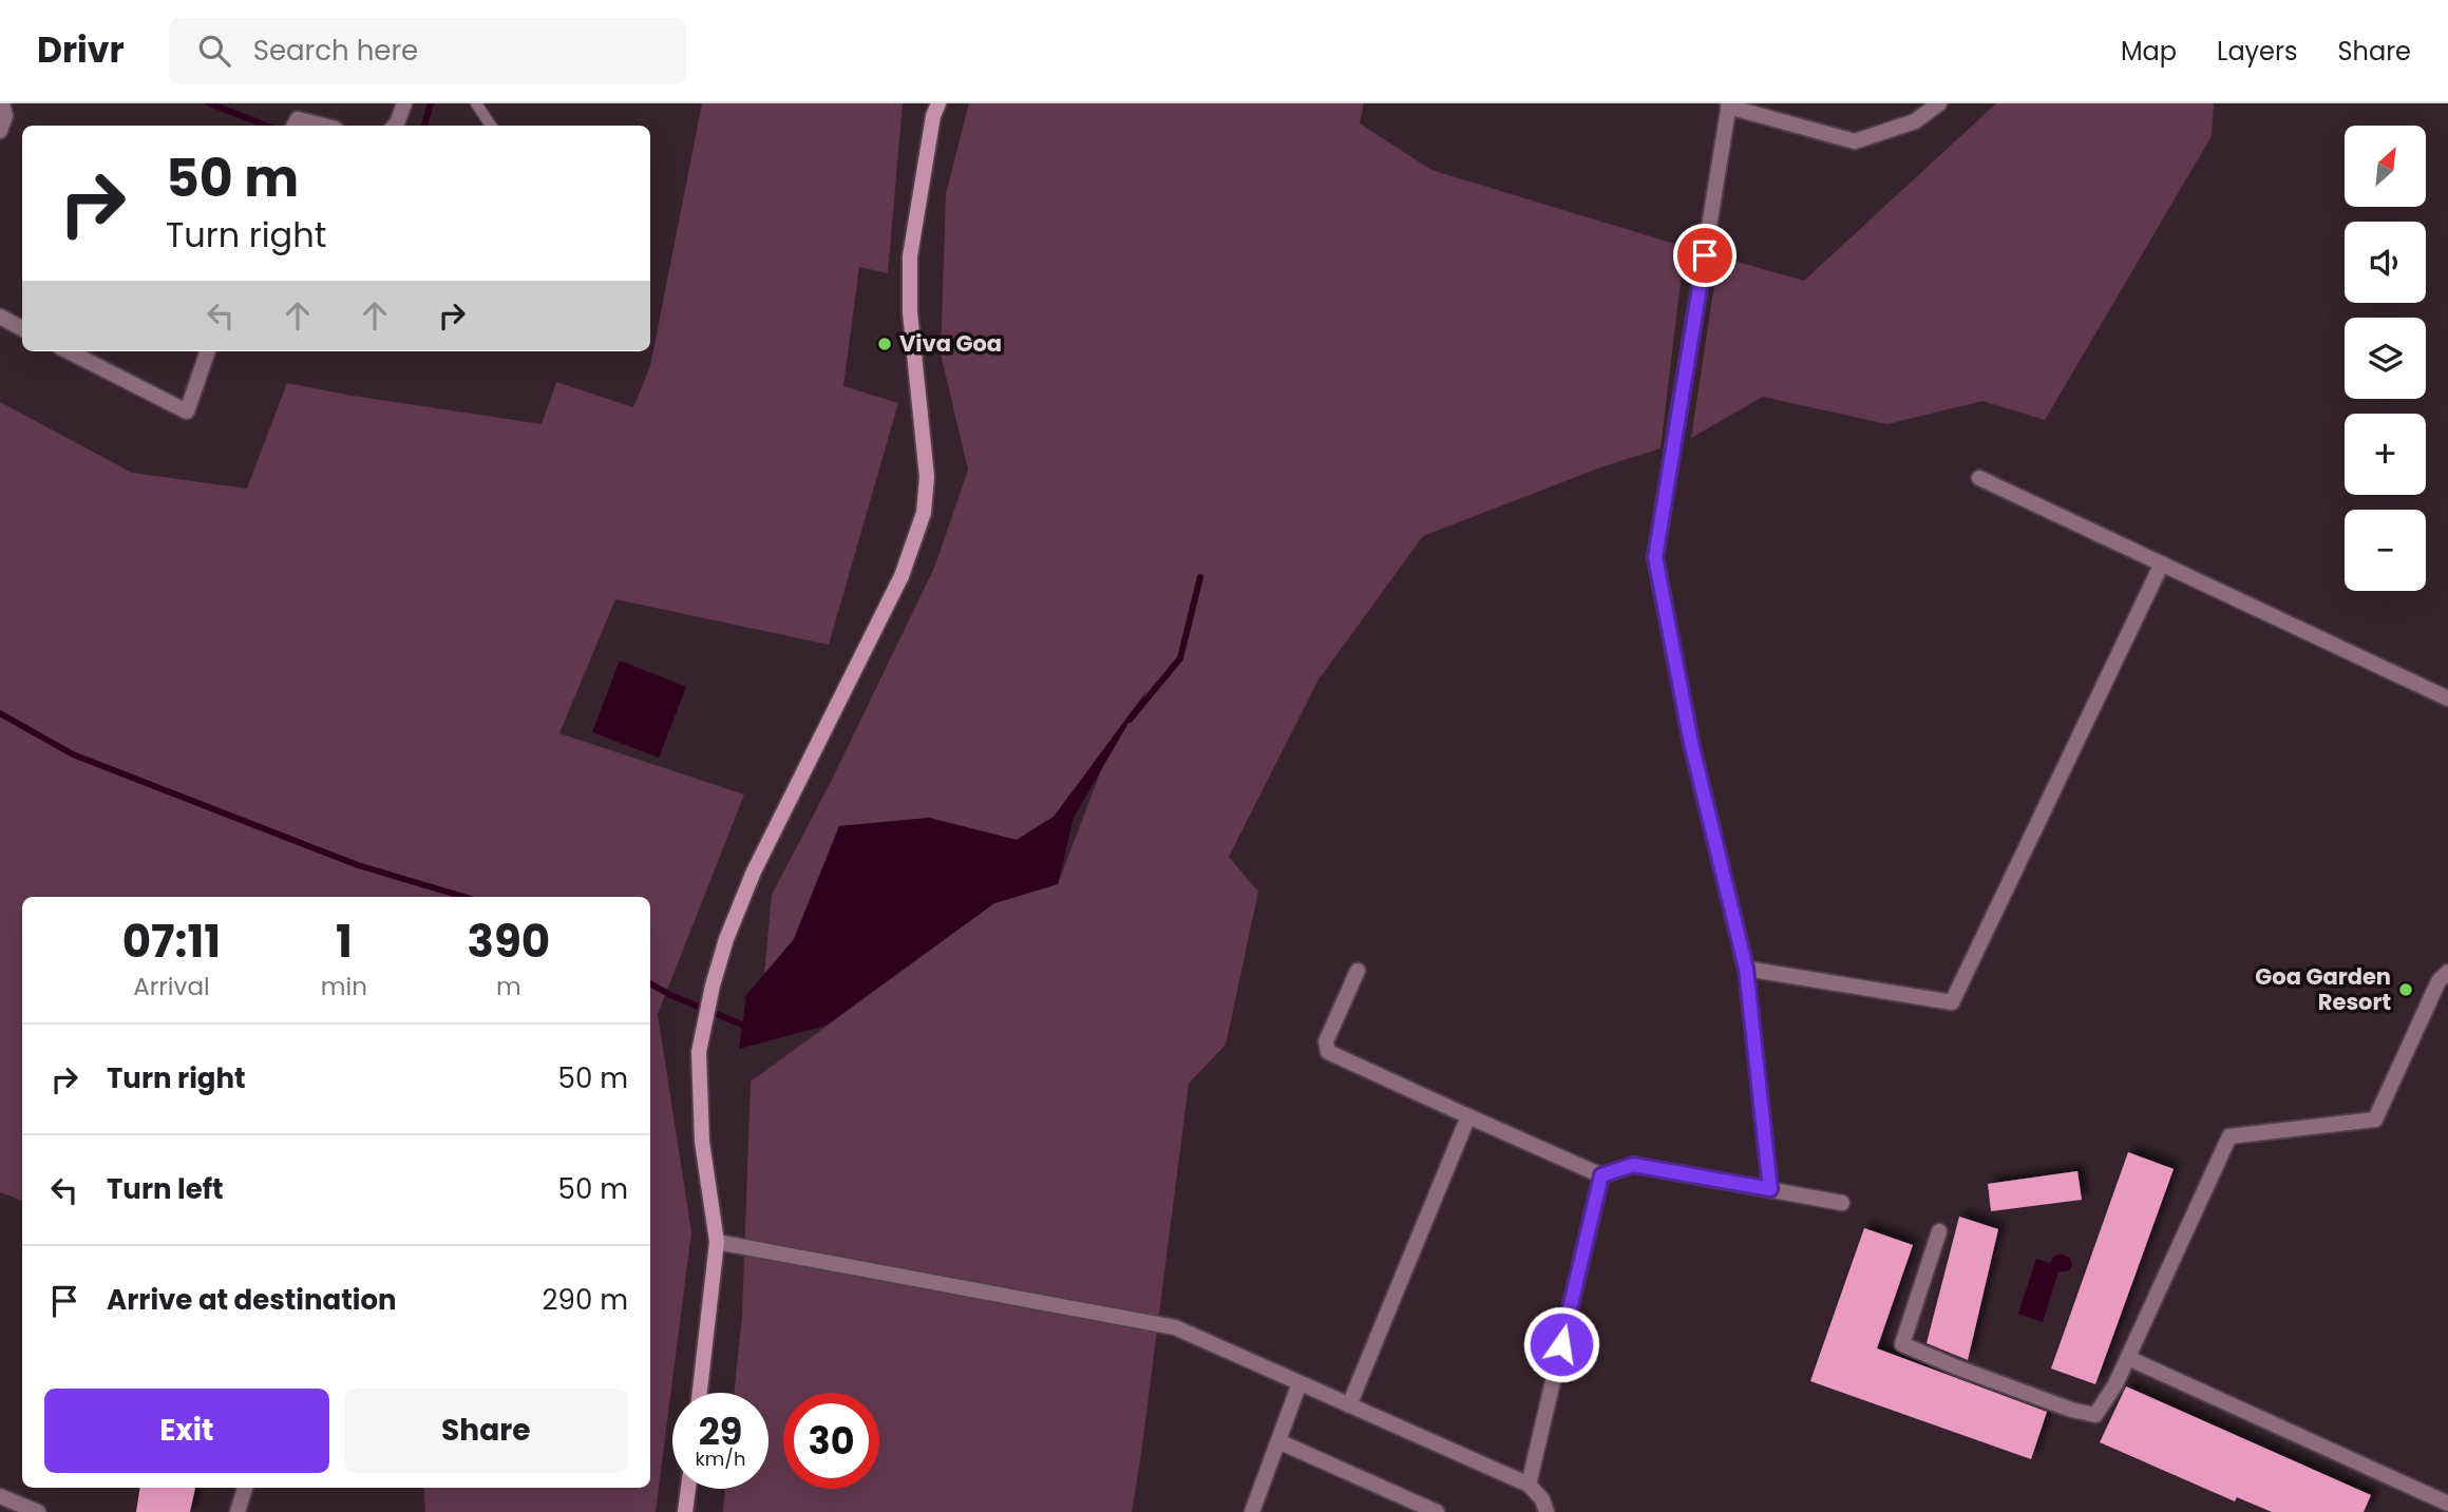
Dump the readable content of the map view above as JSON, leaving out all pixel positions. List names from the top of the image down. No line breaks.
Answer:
{"places":["Viva Goa","Goa Garden Resort"],"north":"top right","page":{"header":"Drivr","search":"Search here","nav":["Map","Layers","Share"],"map_buttons":["+","−"],"turn":["50 m","Turn right"],"eta":["07:11","Arrival","1","min","390","m"],"list":[{"name":"Turn right","value":"50 m"},{"name":"Turn left","value":"50 m"},{"name":"Arrive at destination","value":"290 m"}],"buttons":["Exit","Share"],"speed":"29 km/h","limit":"30"}}
